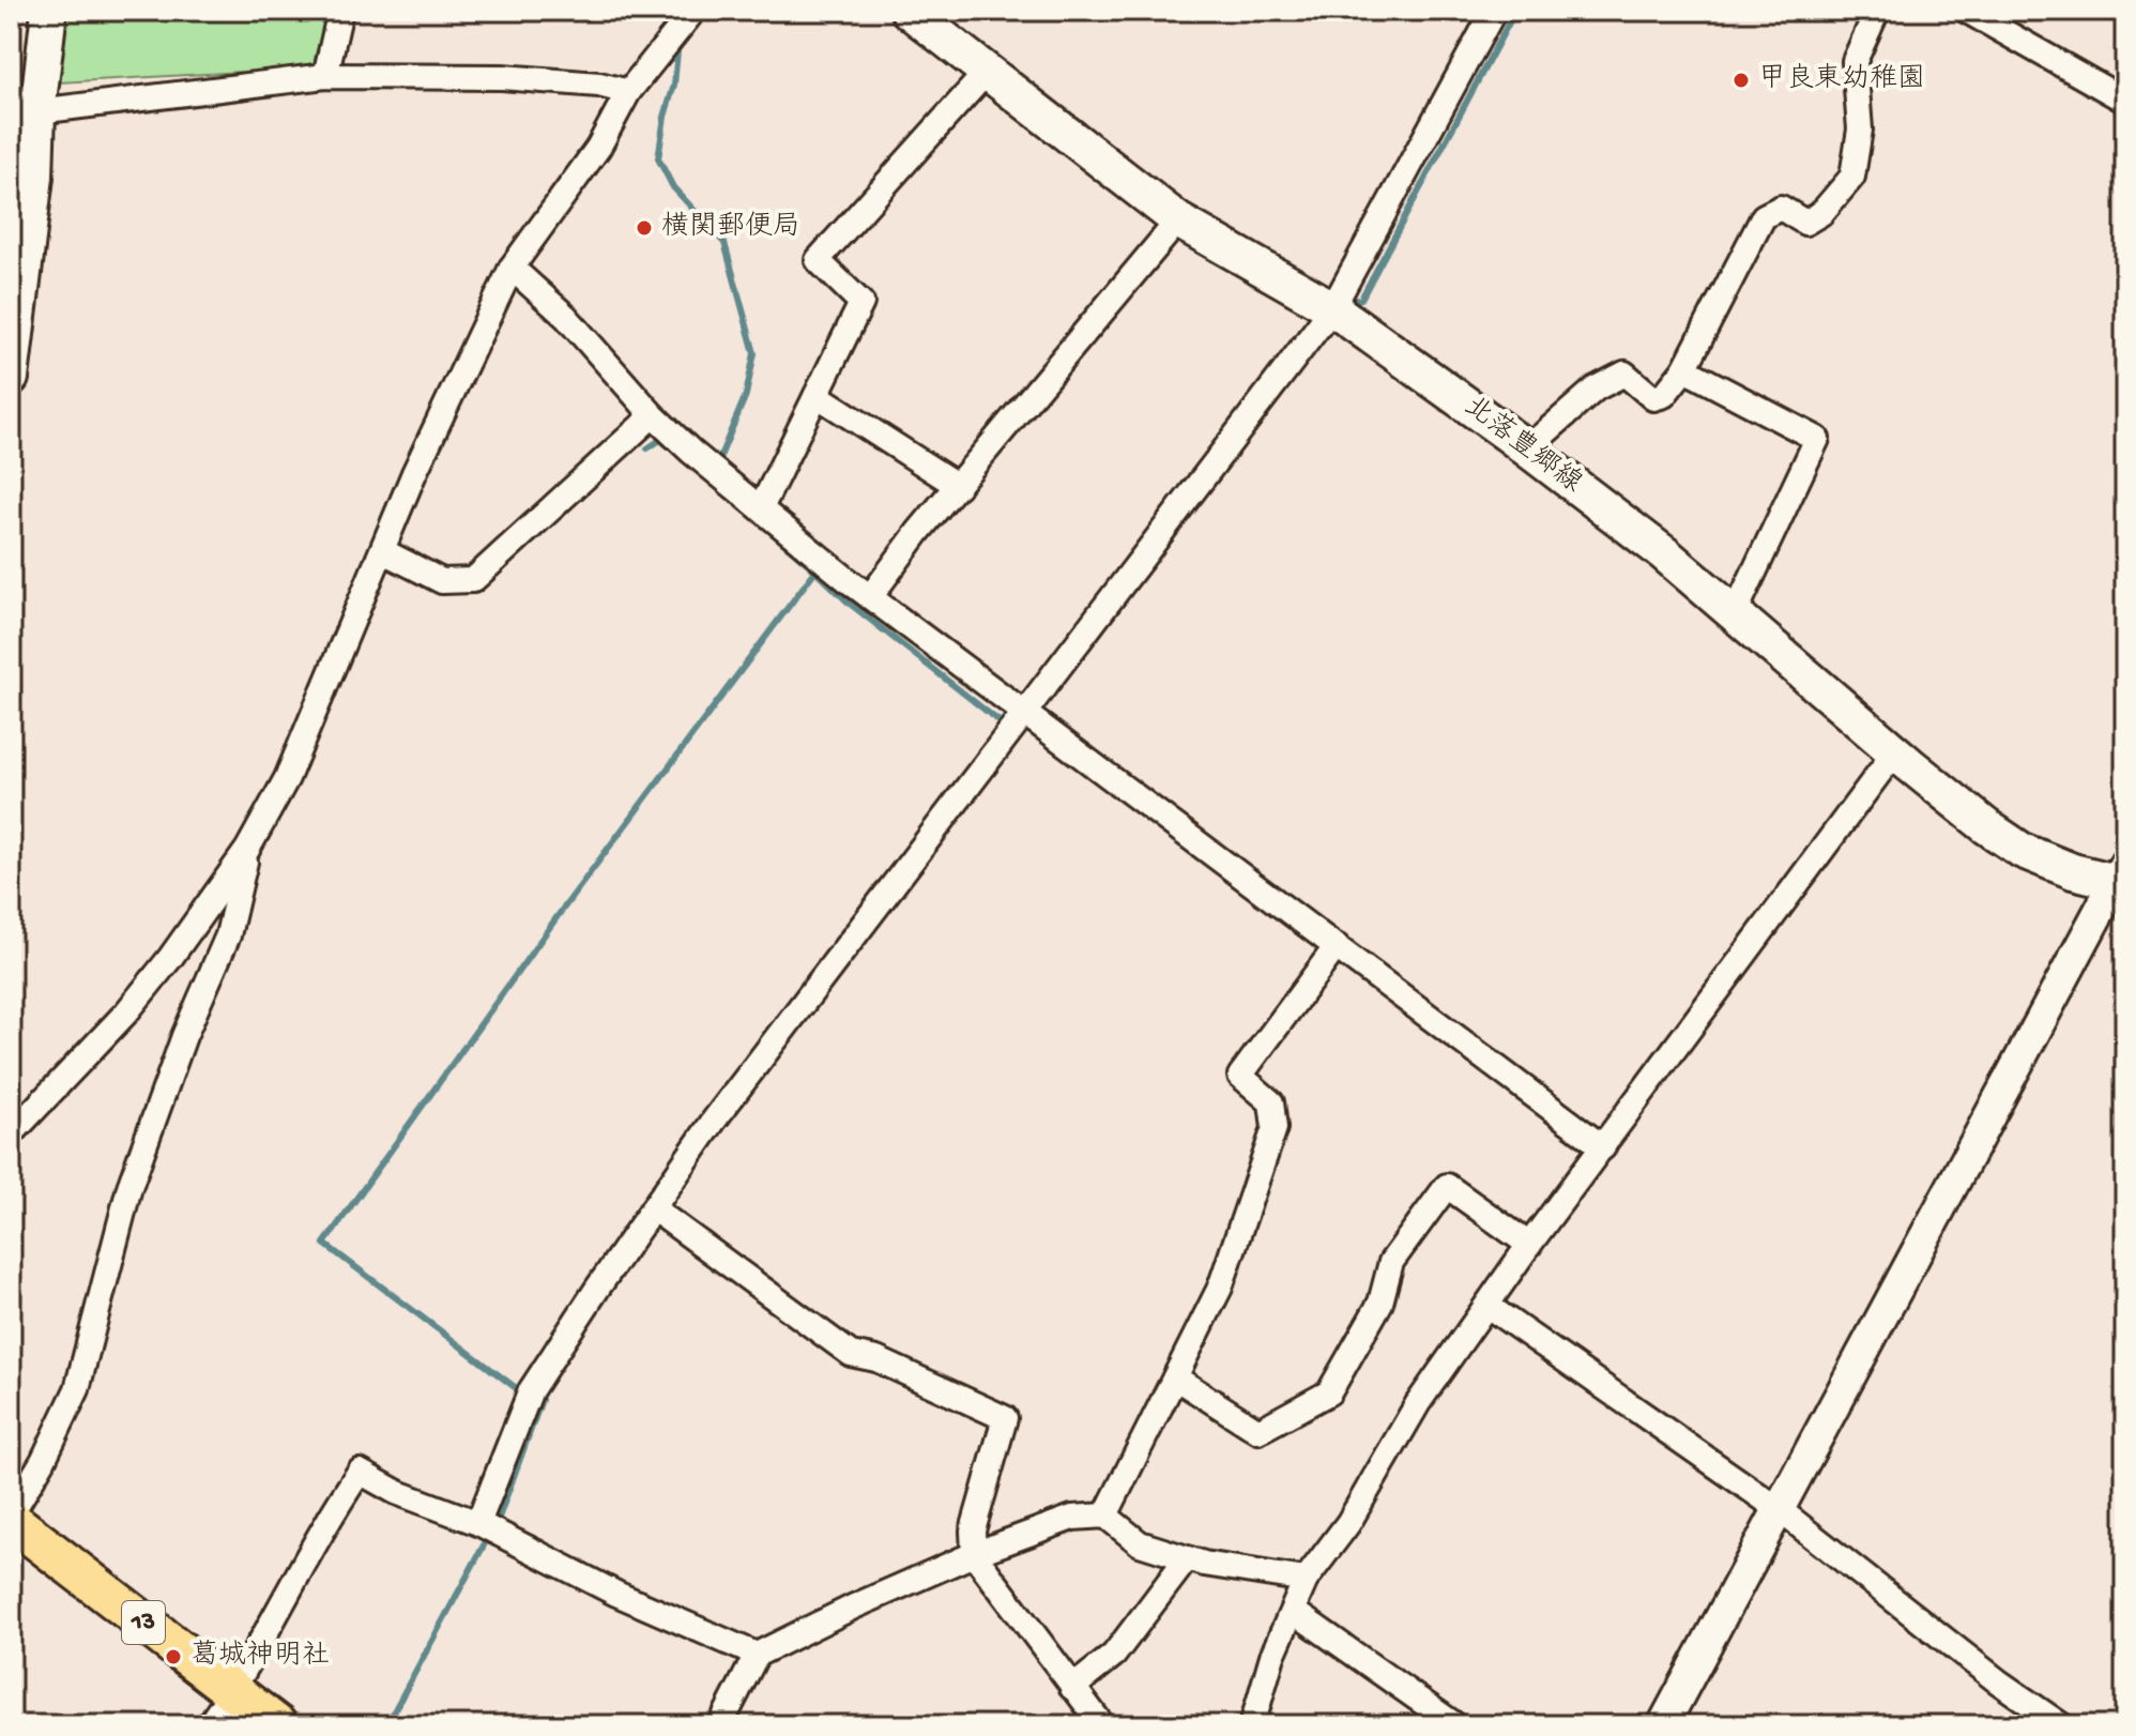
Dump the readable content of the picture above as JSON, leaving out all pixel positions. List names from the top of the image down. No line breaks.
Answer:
{"streets":{"main road":["北落豊郷線","13"]},"places":["甲良東幼稚園","横関郵便局","葛城神明社"]}
